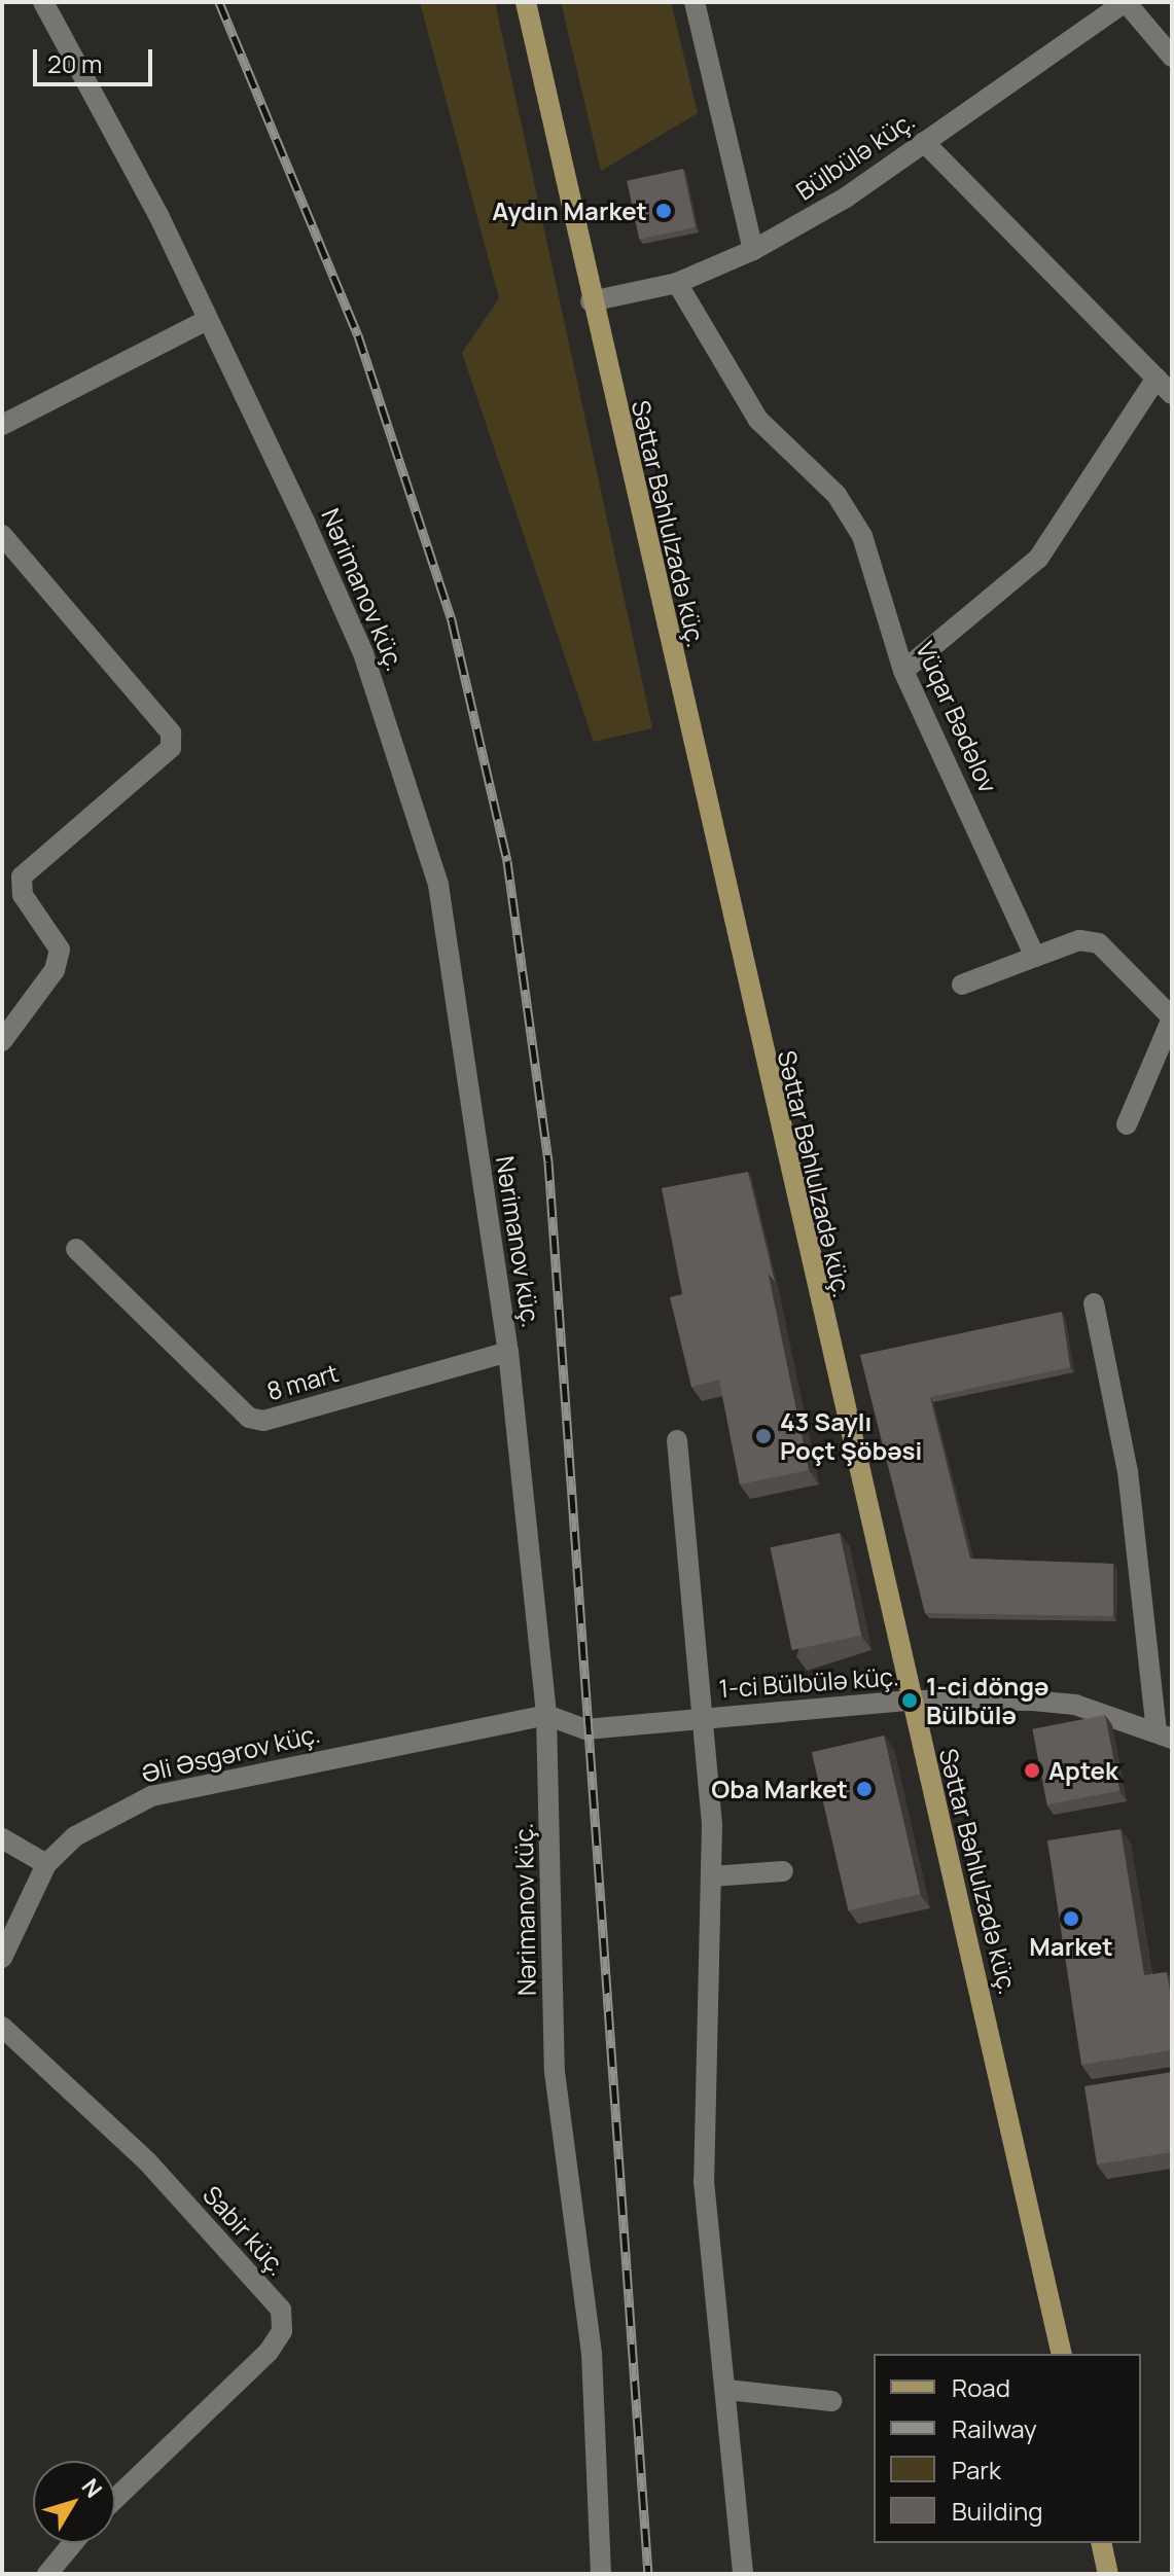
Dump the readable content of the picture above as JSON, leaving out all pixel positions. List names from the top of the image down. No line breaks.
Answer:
{"streets":{"main road":["Səttar Bəhlulzadə küç."],"street":["Bülbülə küç.","Nərimanov küç.","Vüqar Bədəlov","8 mart","1-ci Bülbülə küç.","Əli Əsgərov küç.","Sabir küç."]},"crossings":[["Bülbülə küç.","Səttar Bəhlulzadə küç."],["Bülbülə küç.","Vüqar Bədəlov"],["Səttar Bəhlulzadə küç.","1-ci Bülbülə küç."],["Nərimanov küç.","8 mart"],["Nərimanov küç.","1-ci Bülbülə küç."],["Nərimanov küç.","Əli Əsgərov küç."],["1-ci Bülbülə küç.","Əli Əsgərov küç."]],"places":["Aydın Market","43 Saylı Poçt Şöbəsi","1-ci döngə Bülbülə","Aptek","Oba Market","Market"],"legend":["Road","Railway","Park","Building"],"scale_bar":"20 m","north":"top right"}
